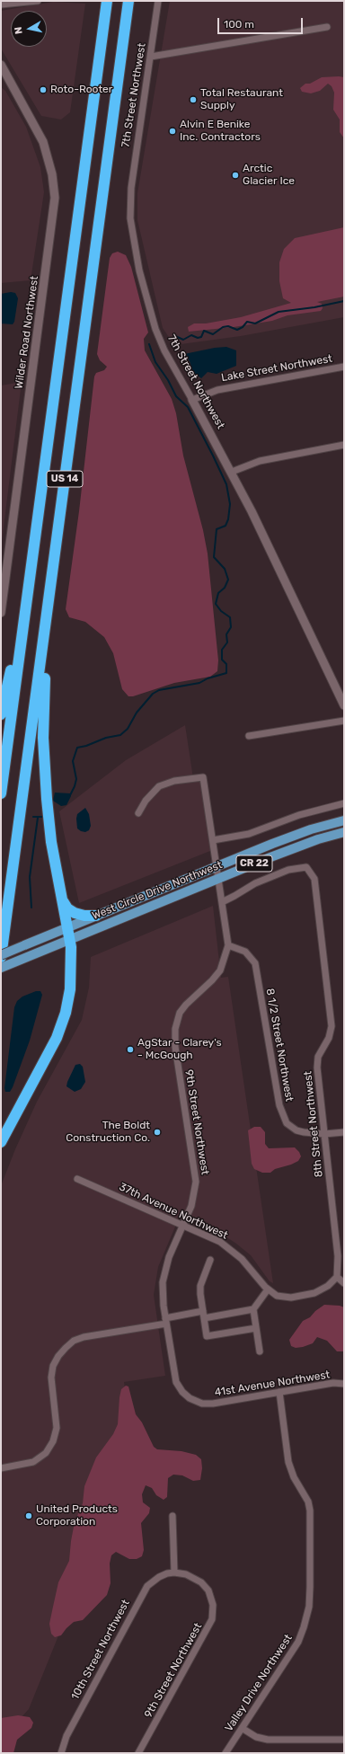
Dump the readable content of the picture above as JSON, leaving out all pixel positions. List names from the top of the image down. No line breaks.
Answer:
{"streets":{"highway":["US 14"],"main road":["CR 22","West Circle Drive Northwest"],"street":["7th Street Northwest","Wilder Road Northwest","Lake Street Northwest","8 1/2 Street Northwest","9th Street Northwest","8th Street Northwest","37th Avenue Northwest","41st Avenue Northwest","10th Street Northwest","Valley Drive Northwest"]},"crossings":[["7th Street Northwest","Lake Street Northwest"],["US 14","West Circle Drive Northwest"],["West Circle Drive Northwest","9th Street Northwest"],["8 1/2 Street Northwest","9th Street Northwest"],["8 1/2 Street Northwest","8th Street Northwest"],["9th Street Northwest","8th Street Northwest"],["9th Street Northwest","37th Avenue Northwest"],["9th Street Northwest","41st Avenue Northwest"],["9th Street Northwest","10th Street Northwest"],["8th Street Northwest","37th Avenue Northwest"],["41st Avenue Northwest","Valley Drive Northwest"]],"places":["Roto-Rooter","Total Restaurant Supply","Alvin E Benike Inc. Contractors","Arctic Glacier Ice","AgStar - Clarey's - McGough","The Boldt Construction Co.","United Products Corporation"],"scale_bar":"100 m","north":"left"}
